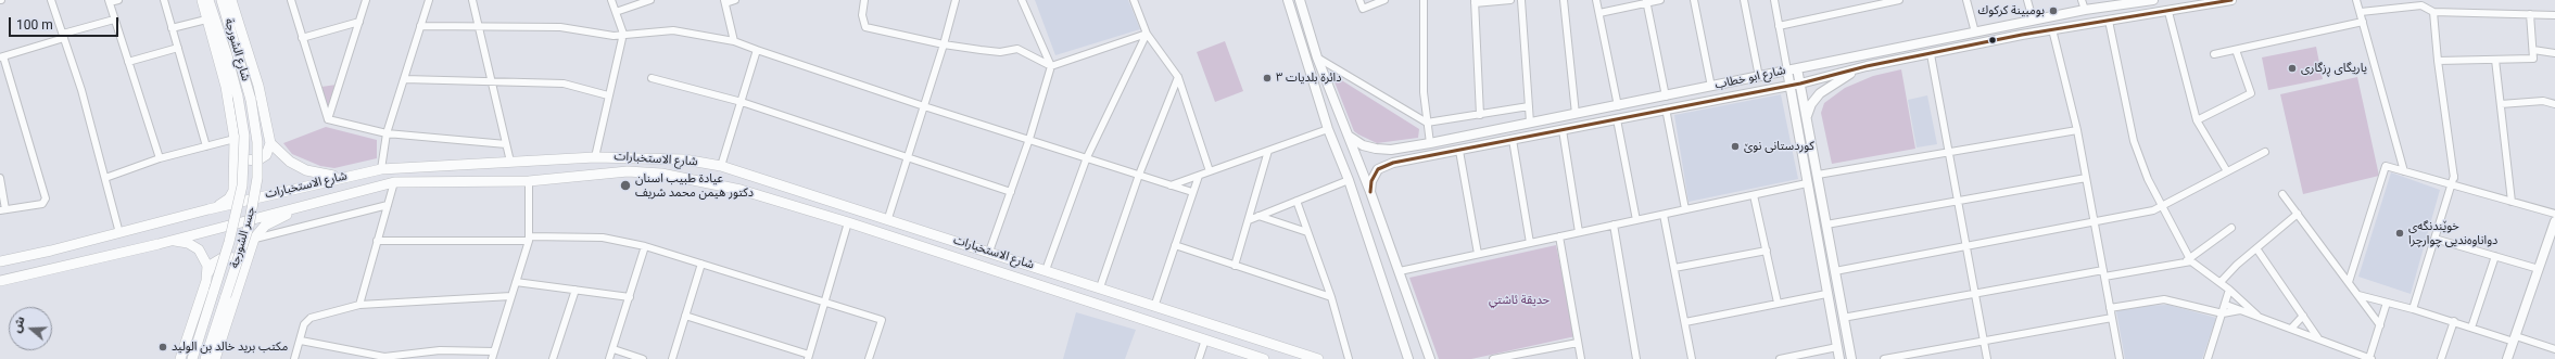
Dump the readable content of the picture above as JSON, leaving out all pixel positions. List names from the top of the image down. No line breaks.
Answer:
{"streets":{"main road":["شارع الشورجة","شارع ابو خطاب","شارع الاستخبارات","جسر الشورجة"]},"crossings":[["شارع الشورجة","جسر الشورجة"]],"parks":["حديقة ئاشتي"],"places":["بومبينة كركوك","یاریگای ڕزگاری","دائرة بلديات ٣","کوردستانی نوێ","عيادة طبيب اسنان دكتور هيمن محمد شريف","خوێندنگەی دواناوەندیی چوارچرا","مكتب بريد خالد بن الوليد"],"scale_bar":"100 m","north":"left"}
